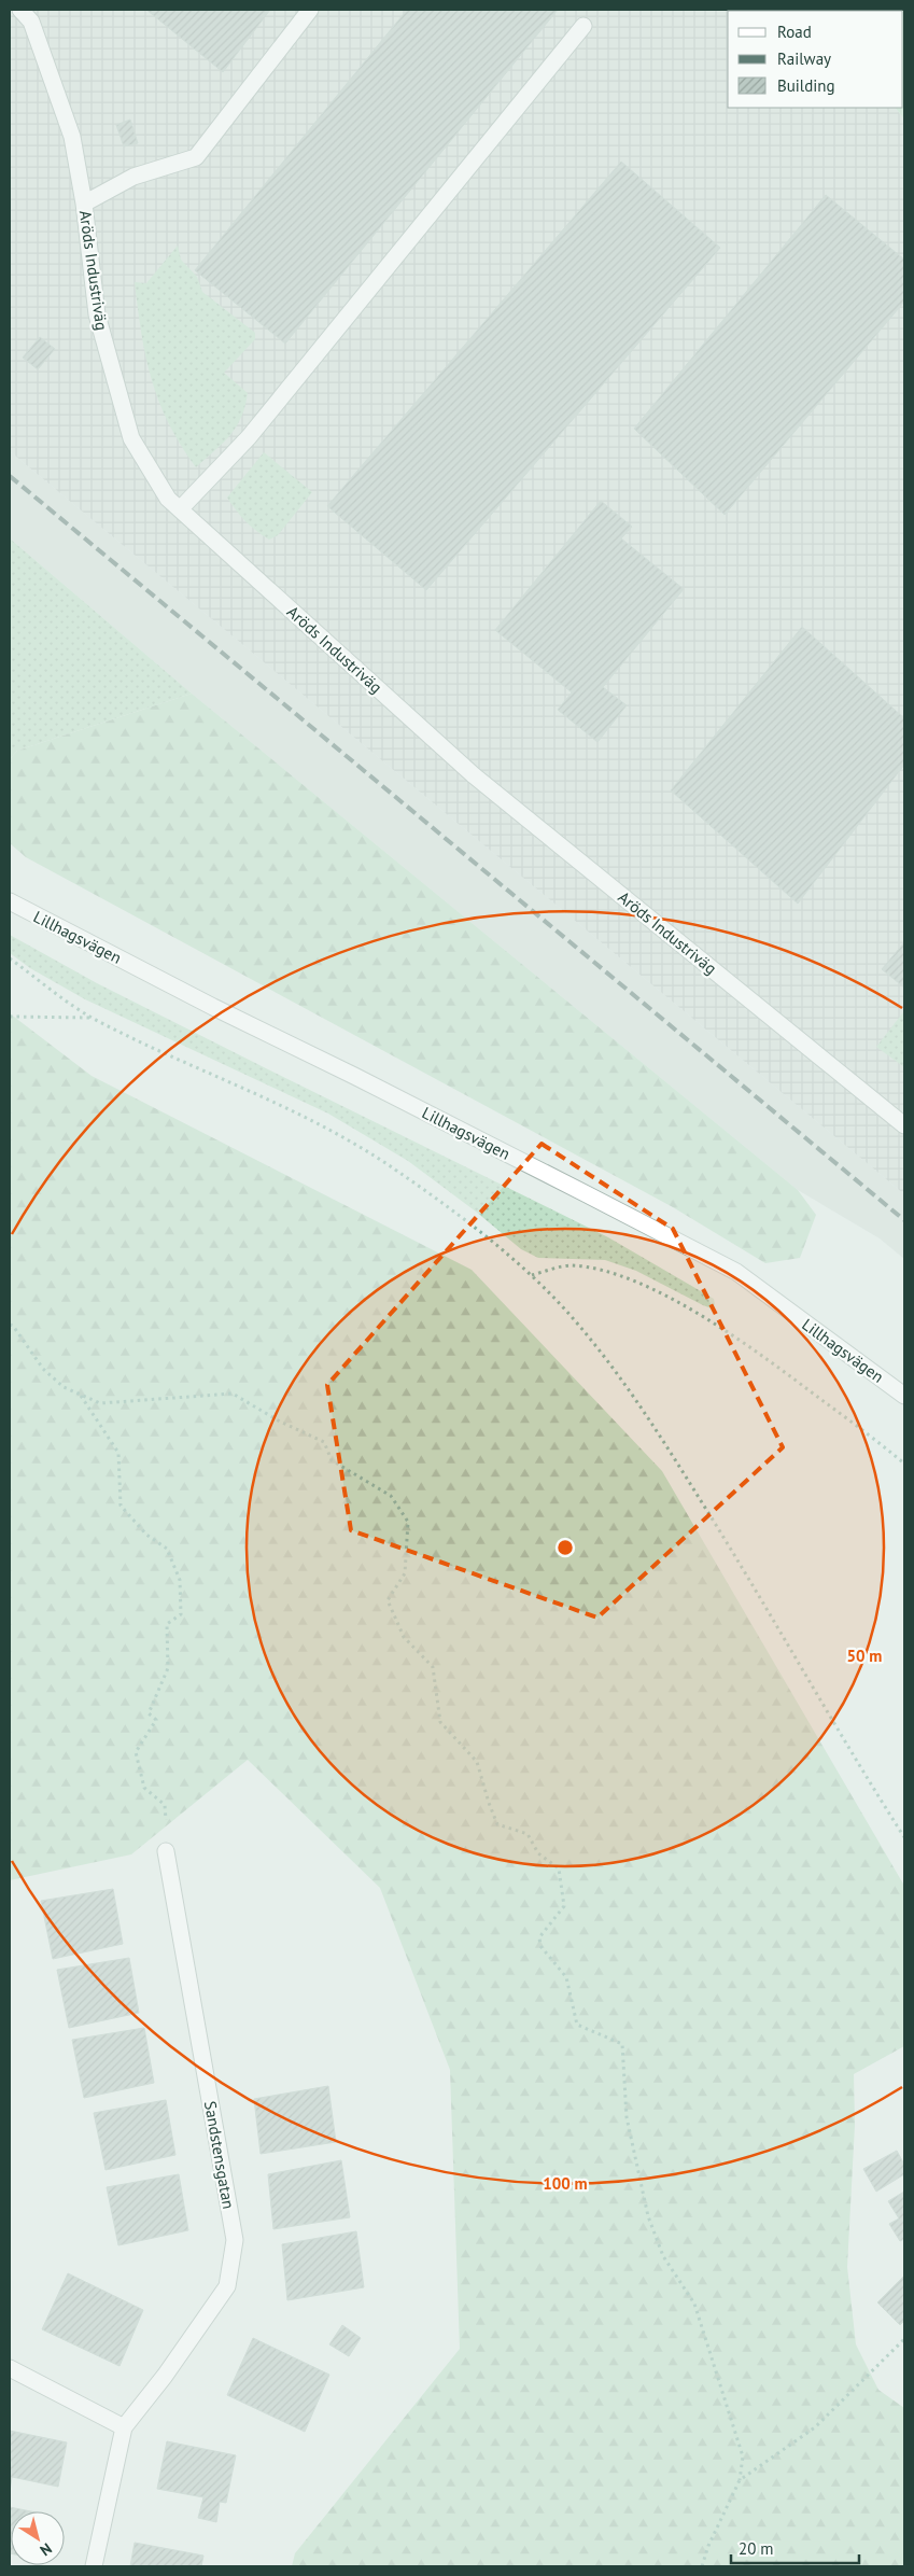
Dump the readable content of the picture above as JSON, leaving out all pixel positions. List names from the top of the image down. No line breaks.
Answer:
{"streets":{"street":["Aröds Industriväg","Lillhagsvägen","Sandstensgatan"]},"legend":["Road","Railway","Building"],"scale_bar":"20 m","north":"bottom right","rings":["50 m","100 m"]}
